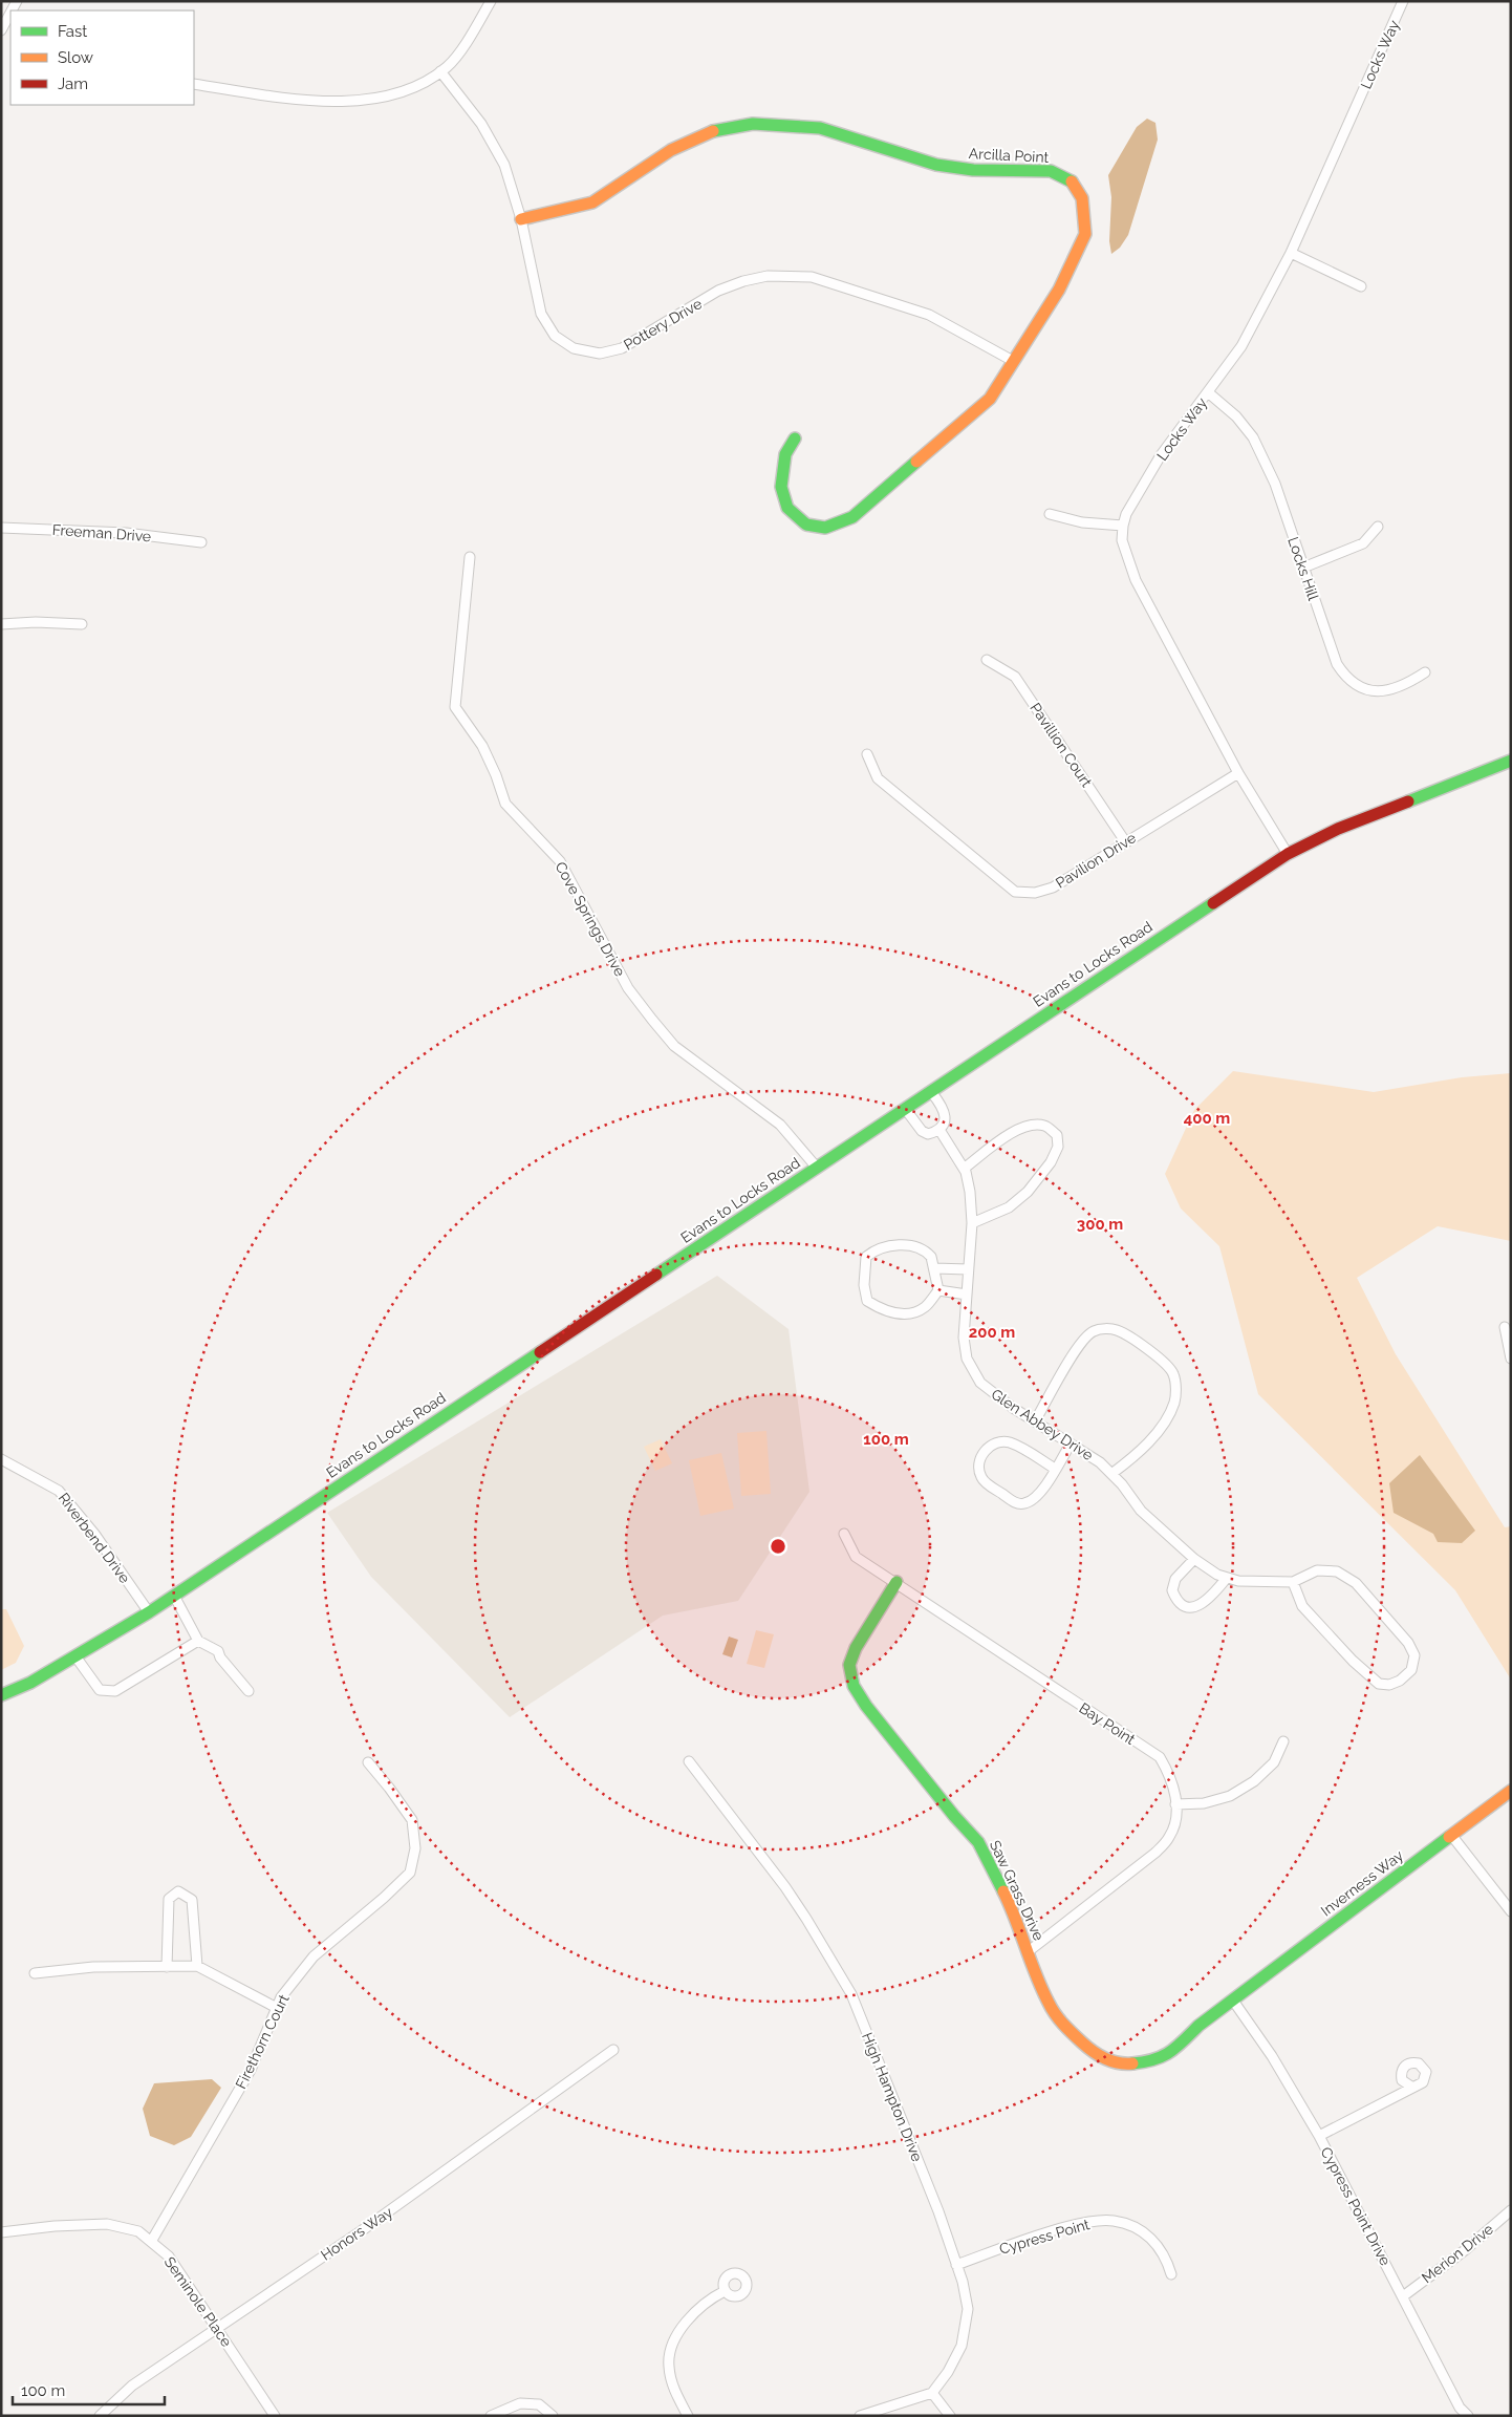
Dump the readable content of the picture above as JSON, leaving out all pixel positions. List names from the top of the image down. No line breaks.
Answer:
{"streets":{"street":["Locks Way","Arcilla Point","Pottery Drive","Freeman Drive","Locks Hill","Pavillion Court","Pavilion Drive","Cove Springs Drive","Evans to Locks Road","Glen Abbey Drive","Riverbend Drive","Bay Point","Inverness Way","Saw Grass Drive","Firethorn Court","High Hampton Drive","Cypress Point Drive","Honors Way","Cypress Point","Merion Drive","Seminole Place"]},"crossings":[["Locks Way","Locks Hill"],["Arcilla Point","Pottery Drive"],["Pavillion Court","Pavilion Drive"],["Cove Springs Drive","Evans to Locks Road"],["Evans to Locks Road","Riverbend Drive"],["Bay Point","Saw Grass Drive"],["Inverness Way","Saw Grass Drive"],["Inverness Way","Cypress Point Drive"],["Saw Grass Drive","Cypress Point Drive"],["Firethorn Court","Seminole Place"],["High Hampton Drive","Cypress Point"],["Cypress Point Drive","Merion Drive"],["Honors Way","Seminole Place"]],"legend":["Fast","Slow","Jam"],"scale_bar":"100 m","rings":["400 m","300 m","200 m","100 m"]}
